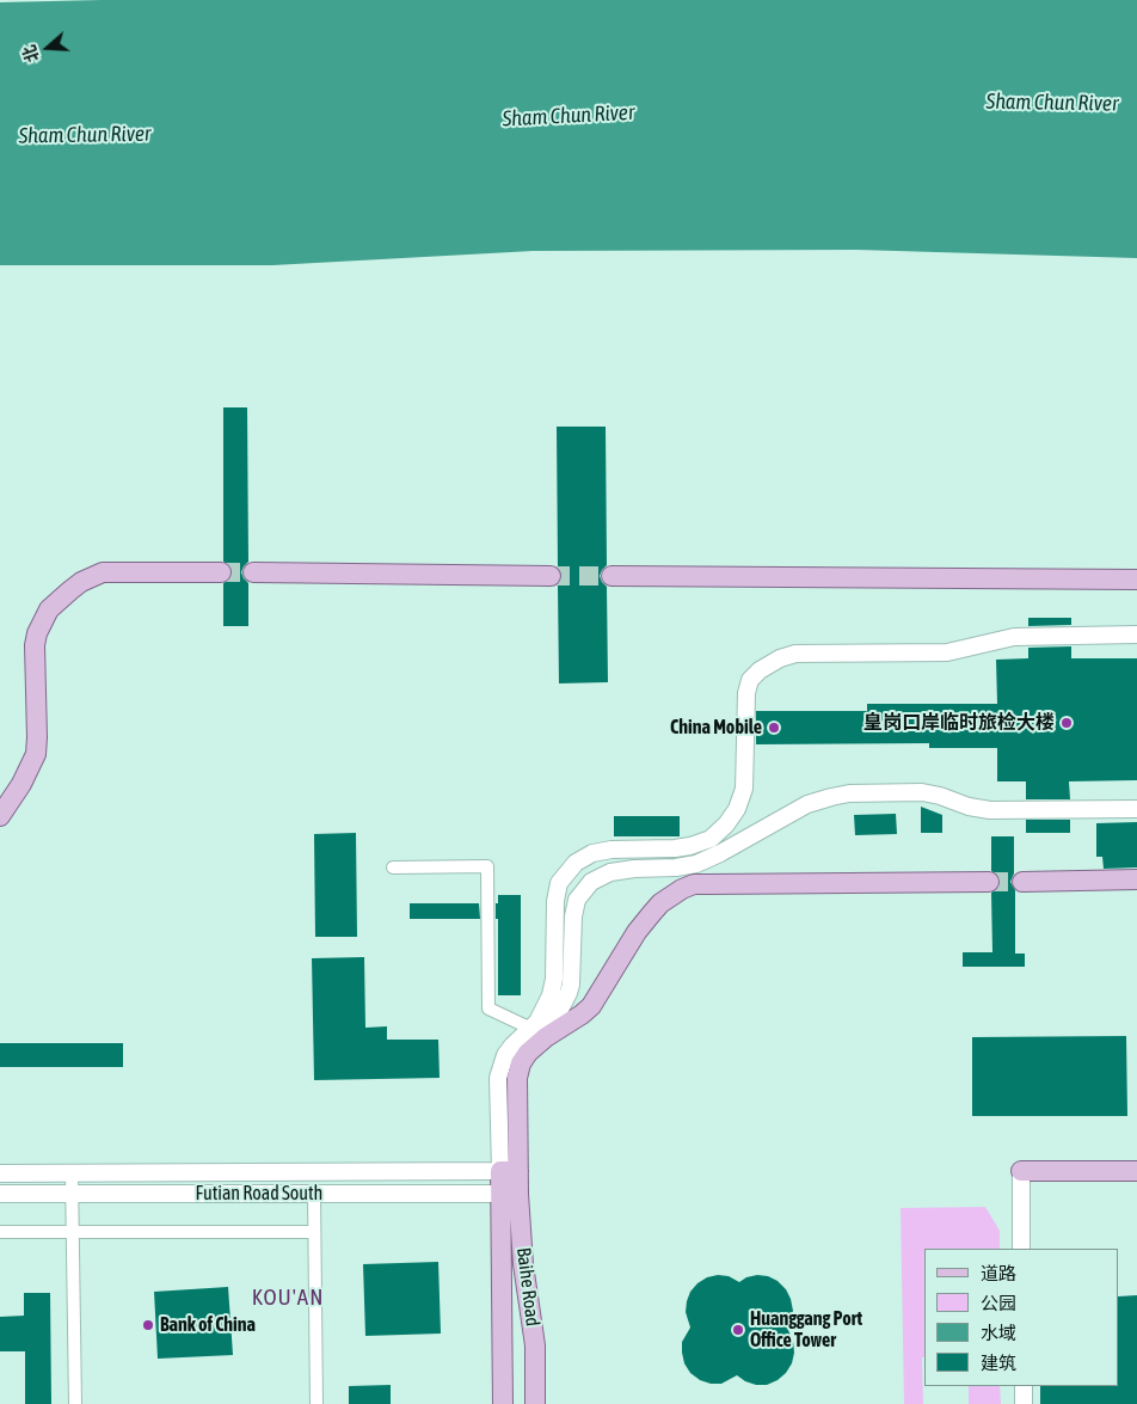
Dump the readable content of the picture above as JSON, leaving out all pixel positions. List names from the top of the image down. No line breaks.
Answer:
{"streets":{"main road":["Futian Road South","Baihe Road"]},"crossings":[["Futian Road South","Baihe Road"]],"districts":["KOU'AN"],"water":["Sham Chun River"],"places":["皇岗口岸临时旅检大楼","China Mobile","Bank of China","Huanggang Port Office Tower"],"legend":["道路","公园","水域","建筑"],"north":"left"}
